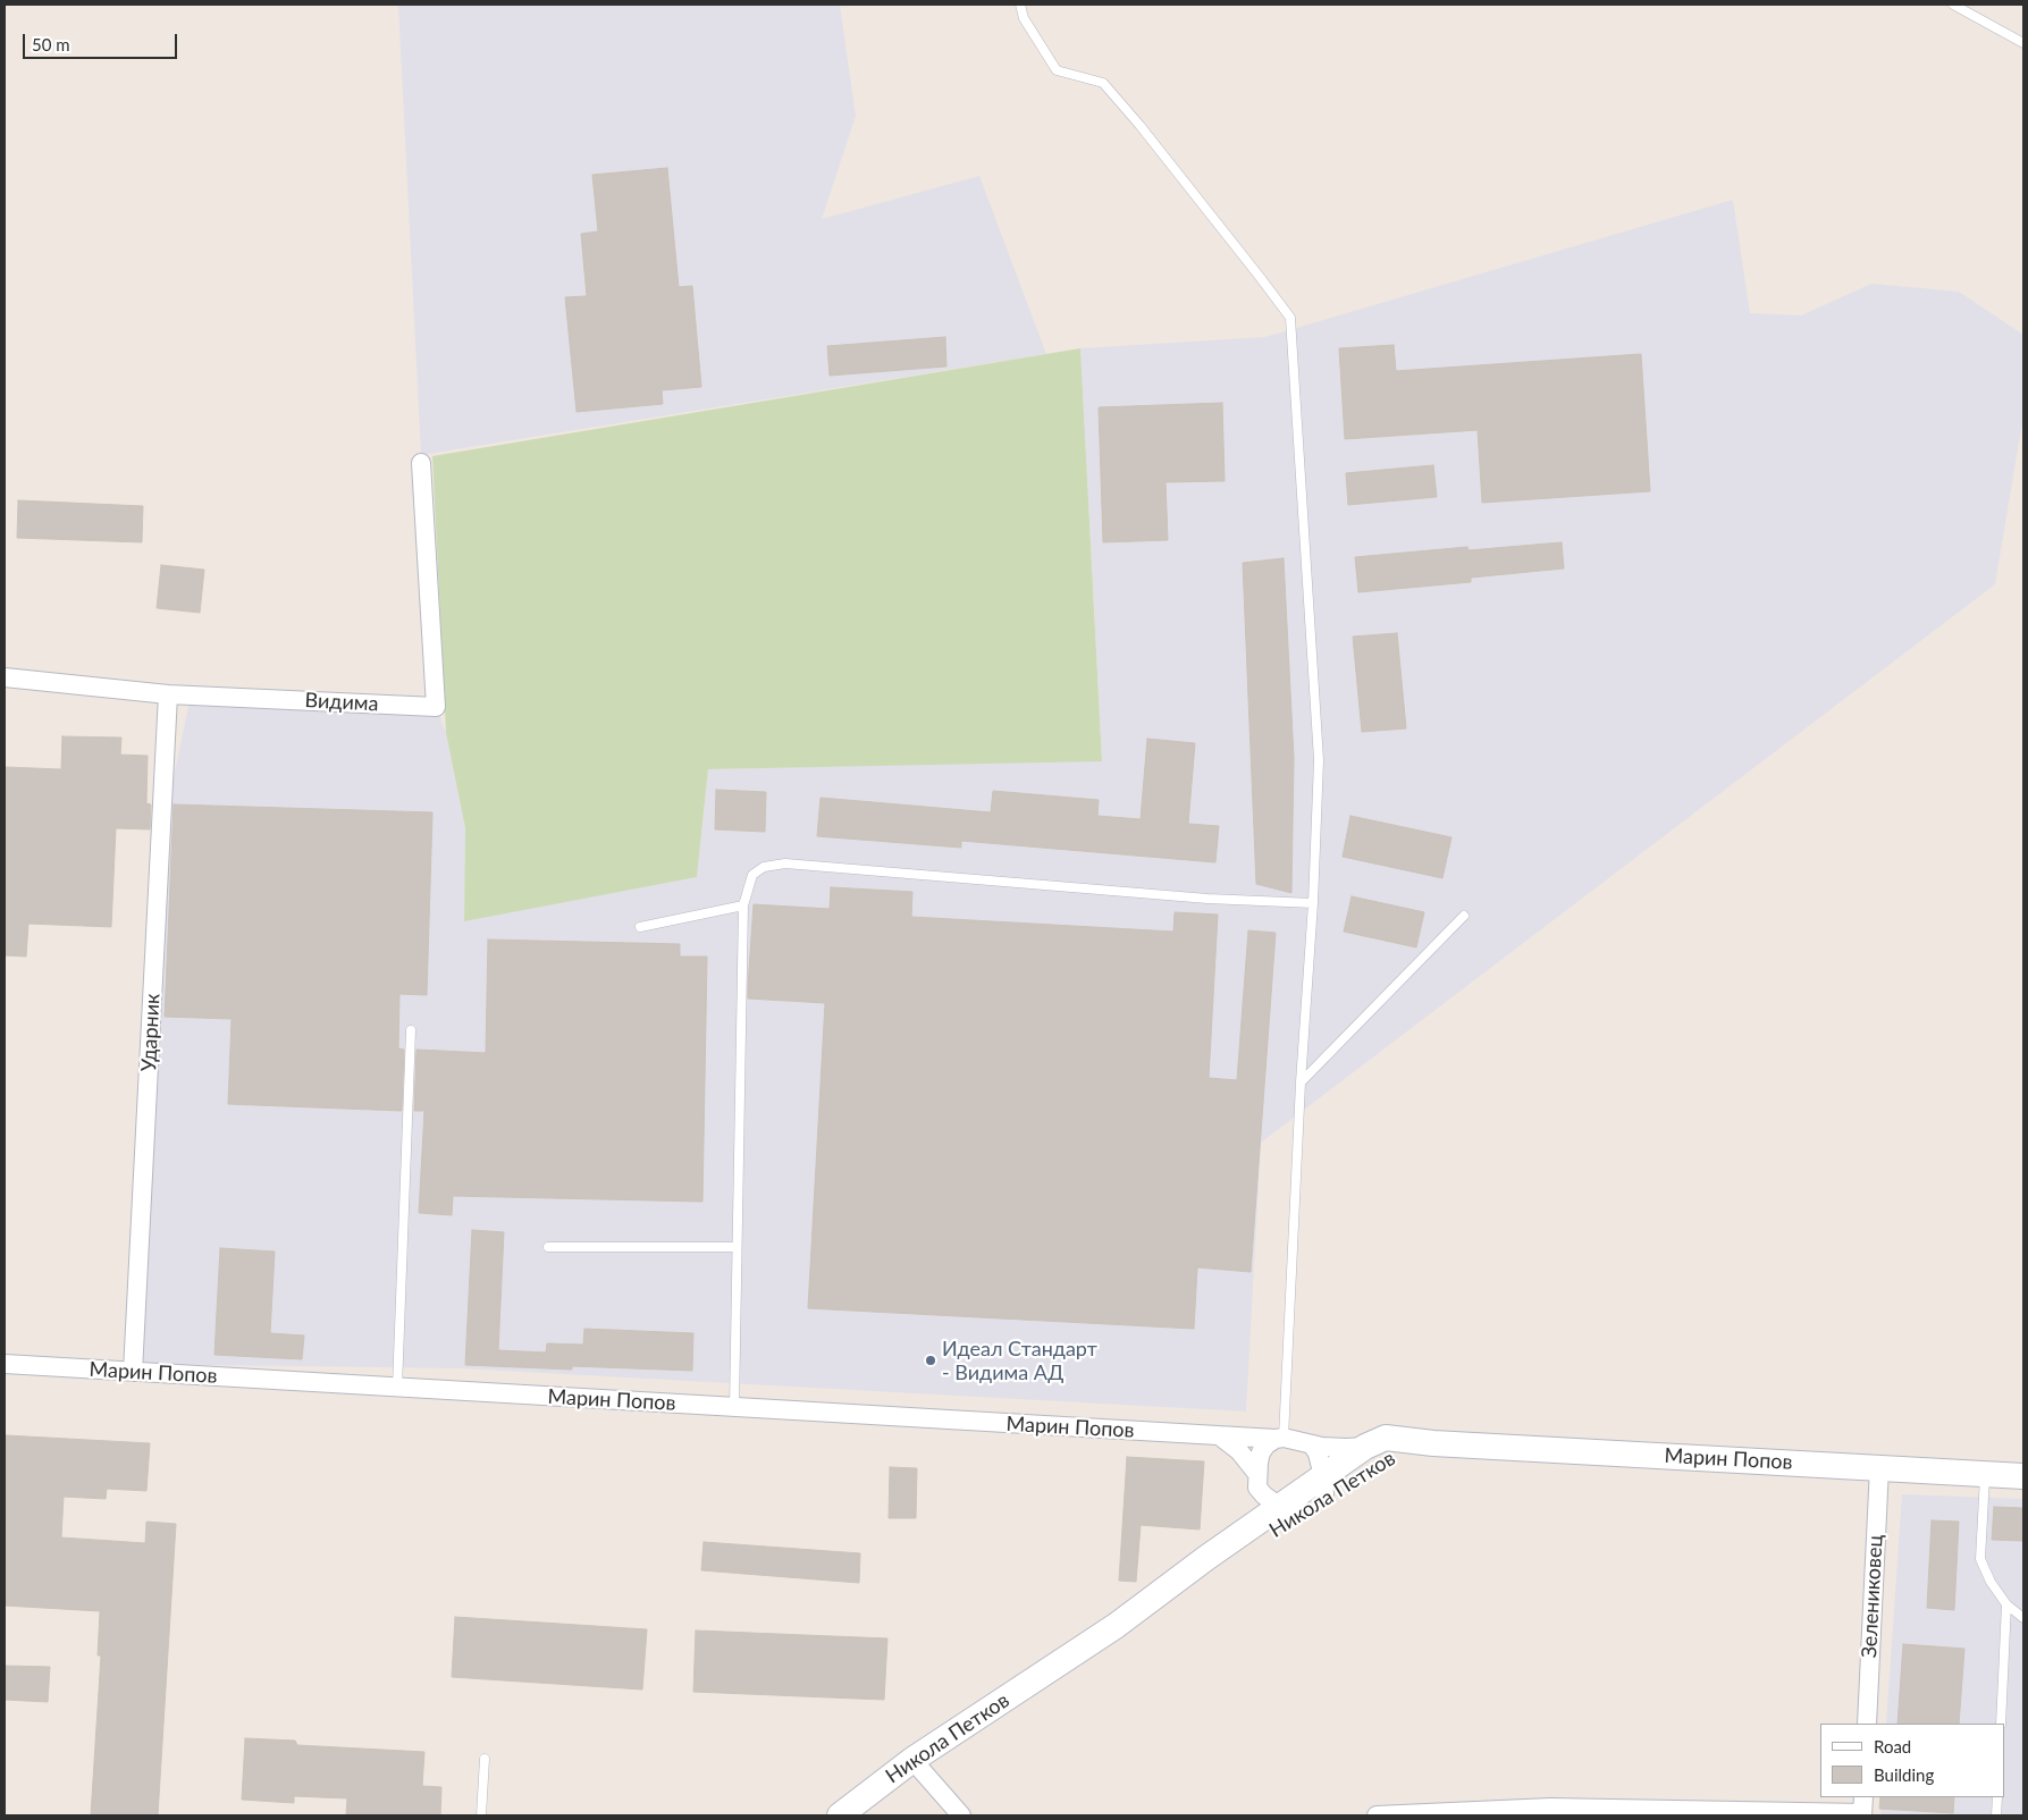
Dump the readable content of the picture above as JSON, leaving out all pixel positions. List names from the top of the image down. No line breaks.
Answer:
{"streets":{"main road":["Марин Попов","Никола Петков"],"street":["Видима","Ударник","Зелениковец"]},"crossings":[["Видима","Ударник"],["Ударник","Марин Попов"],["Марин Попов","Никола Петков"],["Марин Попов","Зелениковец"]],"places":["Идеал Стандарт - Видима АД"],"legend":["Road","Building"],"scale_bar":"50 m"}
